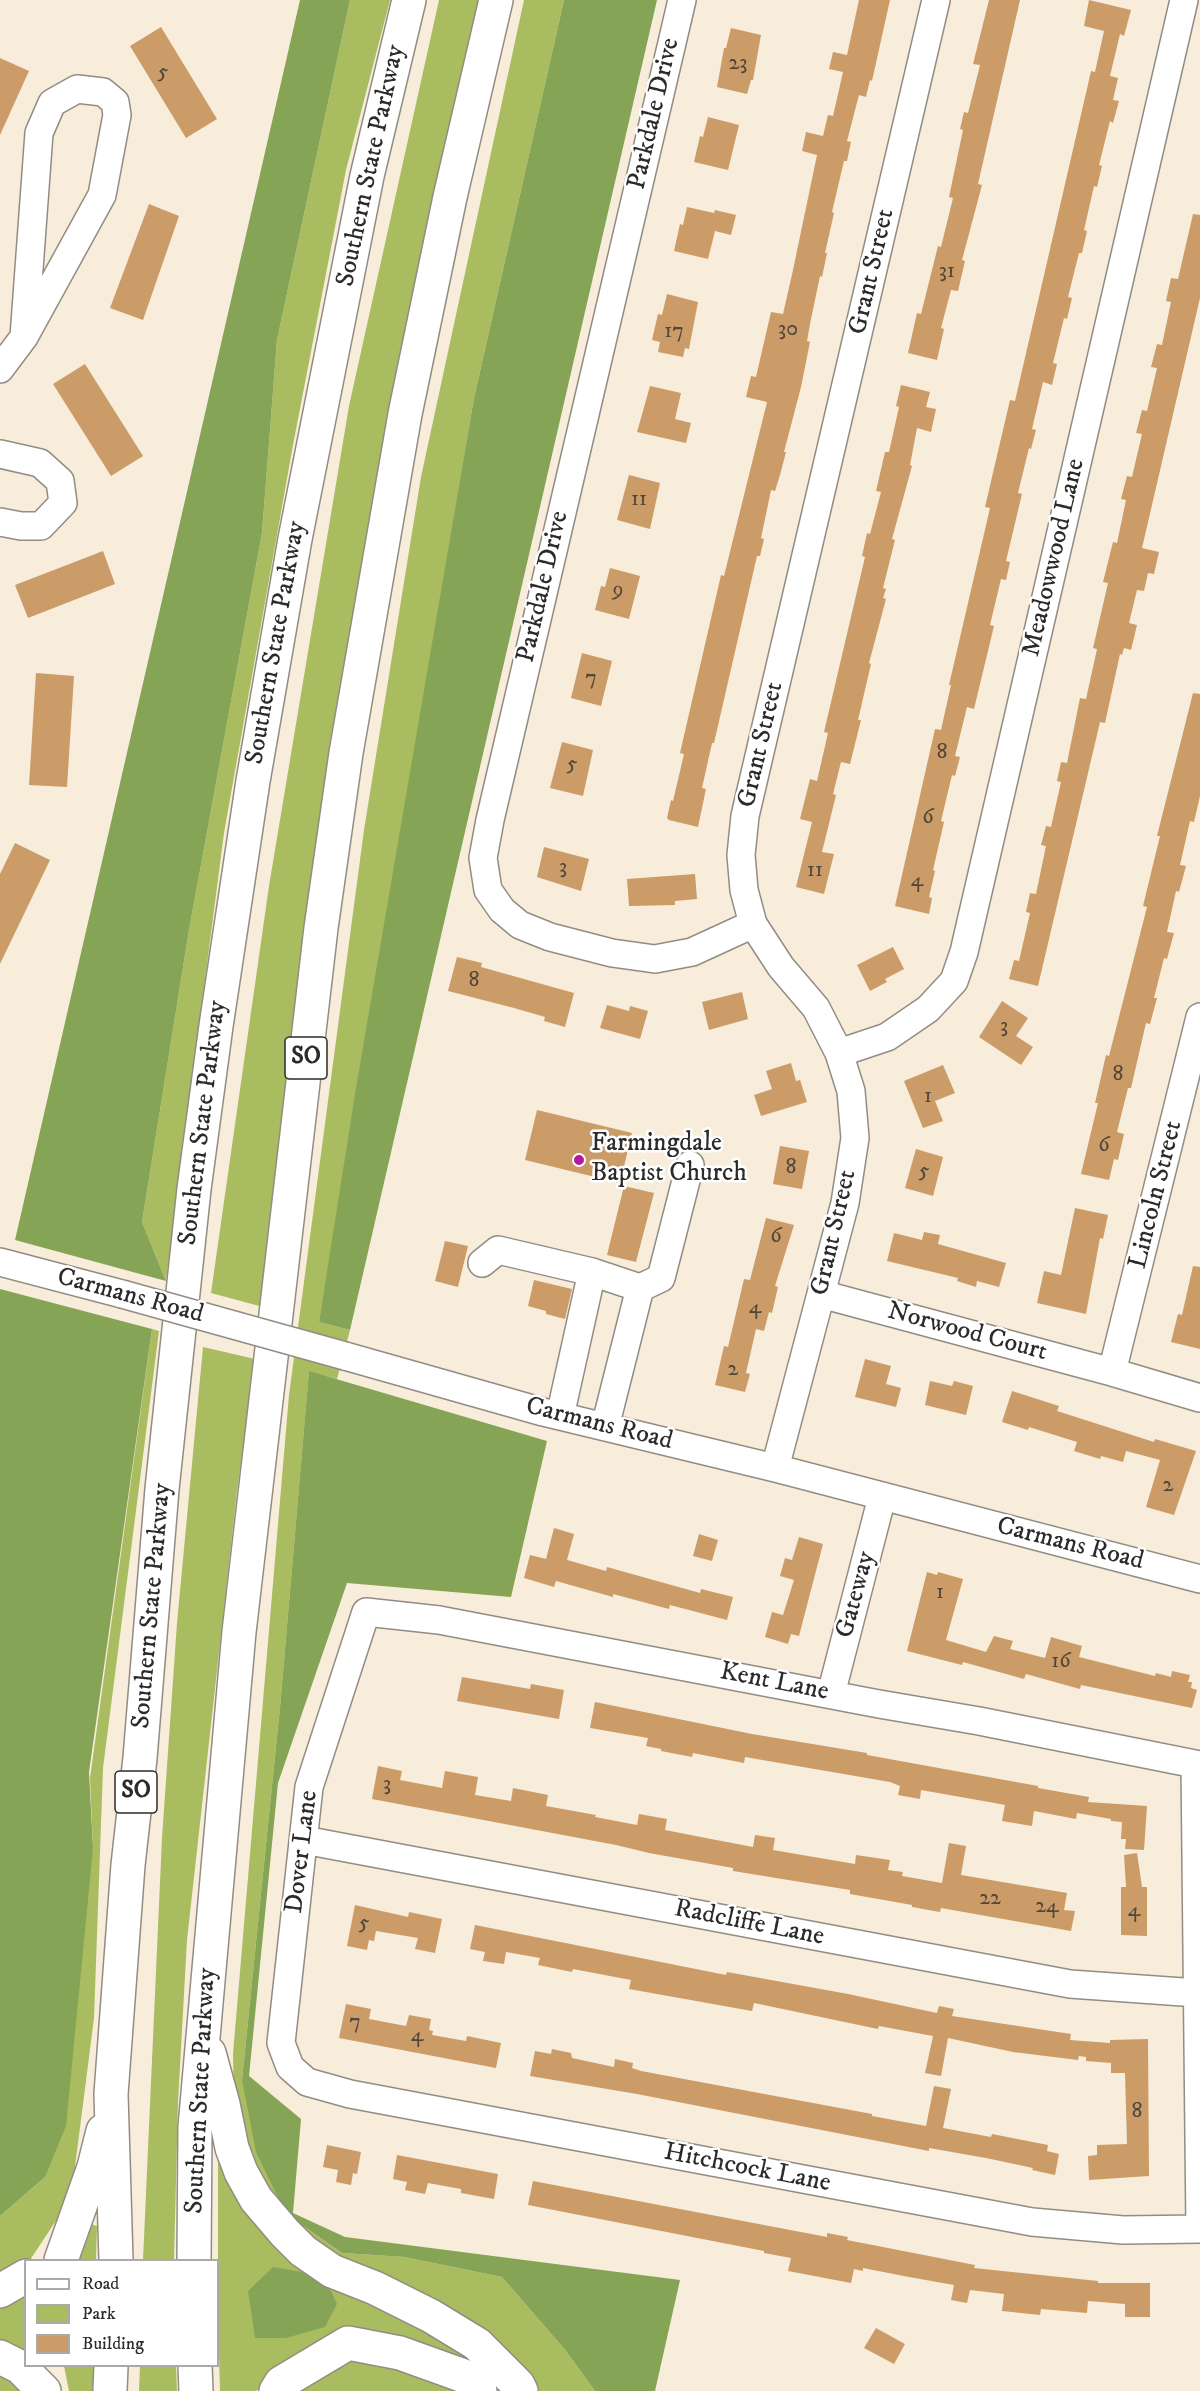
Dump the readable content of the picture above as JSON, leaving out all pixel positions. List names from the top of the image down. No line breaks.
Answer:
{"streets":{"highway":["Southern State Parkway","SO"],"street":["Parkdale Drive","Grant Street","Meadowwood Lane","Lincoln Street","Carmans Road","Norwood Court","Gateway","Kent Lane","Dover Lane","Radcliffe Lane","Hitchcock Lane"]},"crossings":[["Parkdale Drive","Grant Street"],["Grant Street","Meadowwood Lane"],["Grant Street","Carmans Road"],["Grant Street","Norwood Court"],["Lincoln Street","Norwood Court"],["Carmans Road","Gateway"],["Gateway","Kent Lane"],["Kent Lane","Dover Lane"],["Dover Lane","Radcliffe Lane"],["Dover Lane","Hitchcock Lane"]],"places":["Farmingdale Baptist Church"],"house_numbers":["23","5","31","30","17","11","9","7","8","5","6","3","11","4","8","3","8","1","6","8","5","6","4","2","2","1","16","3","22","24","4","5","7","4","8"],"legend":["Road","Park","Building"]}
